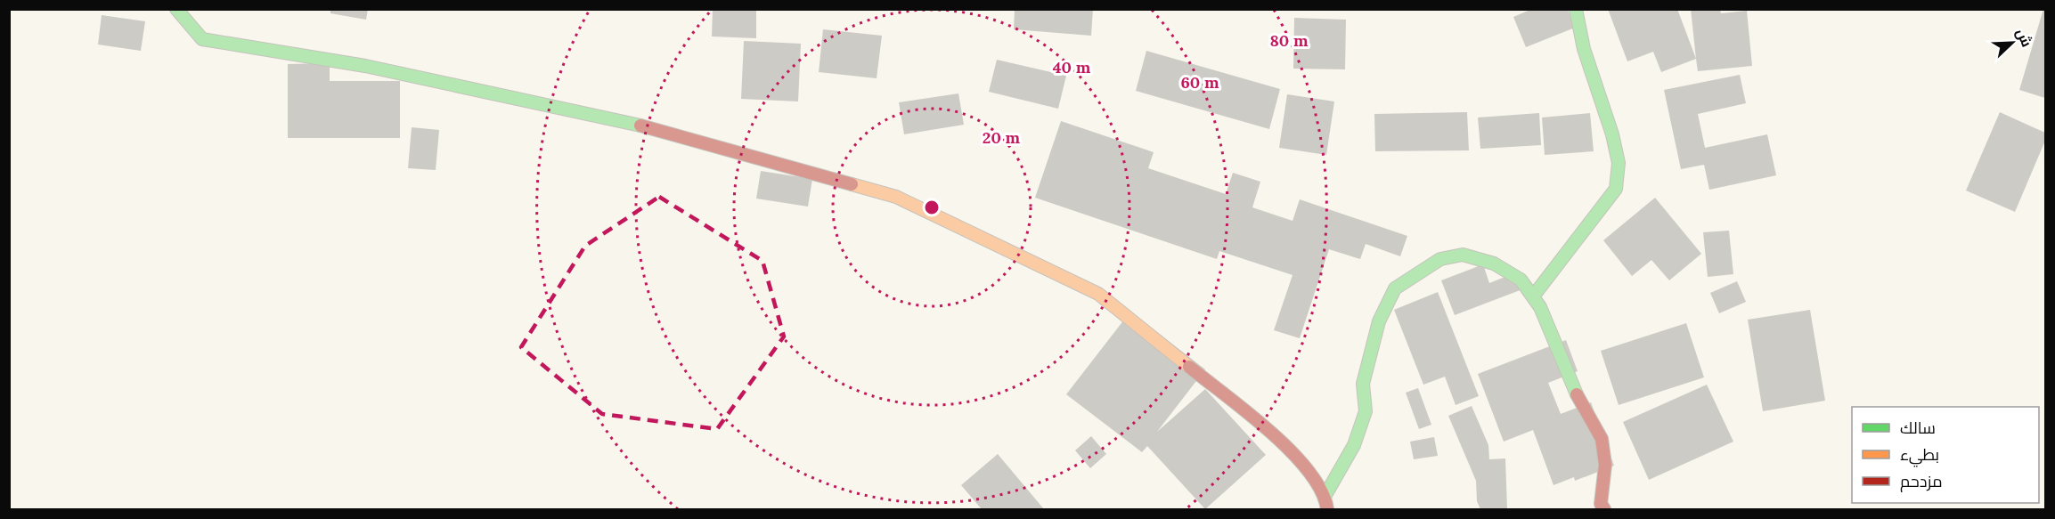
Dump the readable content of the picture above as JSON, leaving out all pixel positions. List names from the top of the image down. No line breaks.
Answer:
{"legend":["سالك","بطيء","مزدحم"],"north":"top right","rings":["80 m","40 m","60 m","20 m"]}
